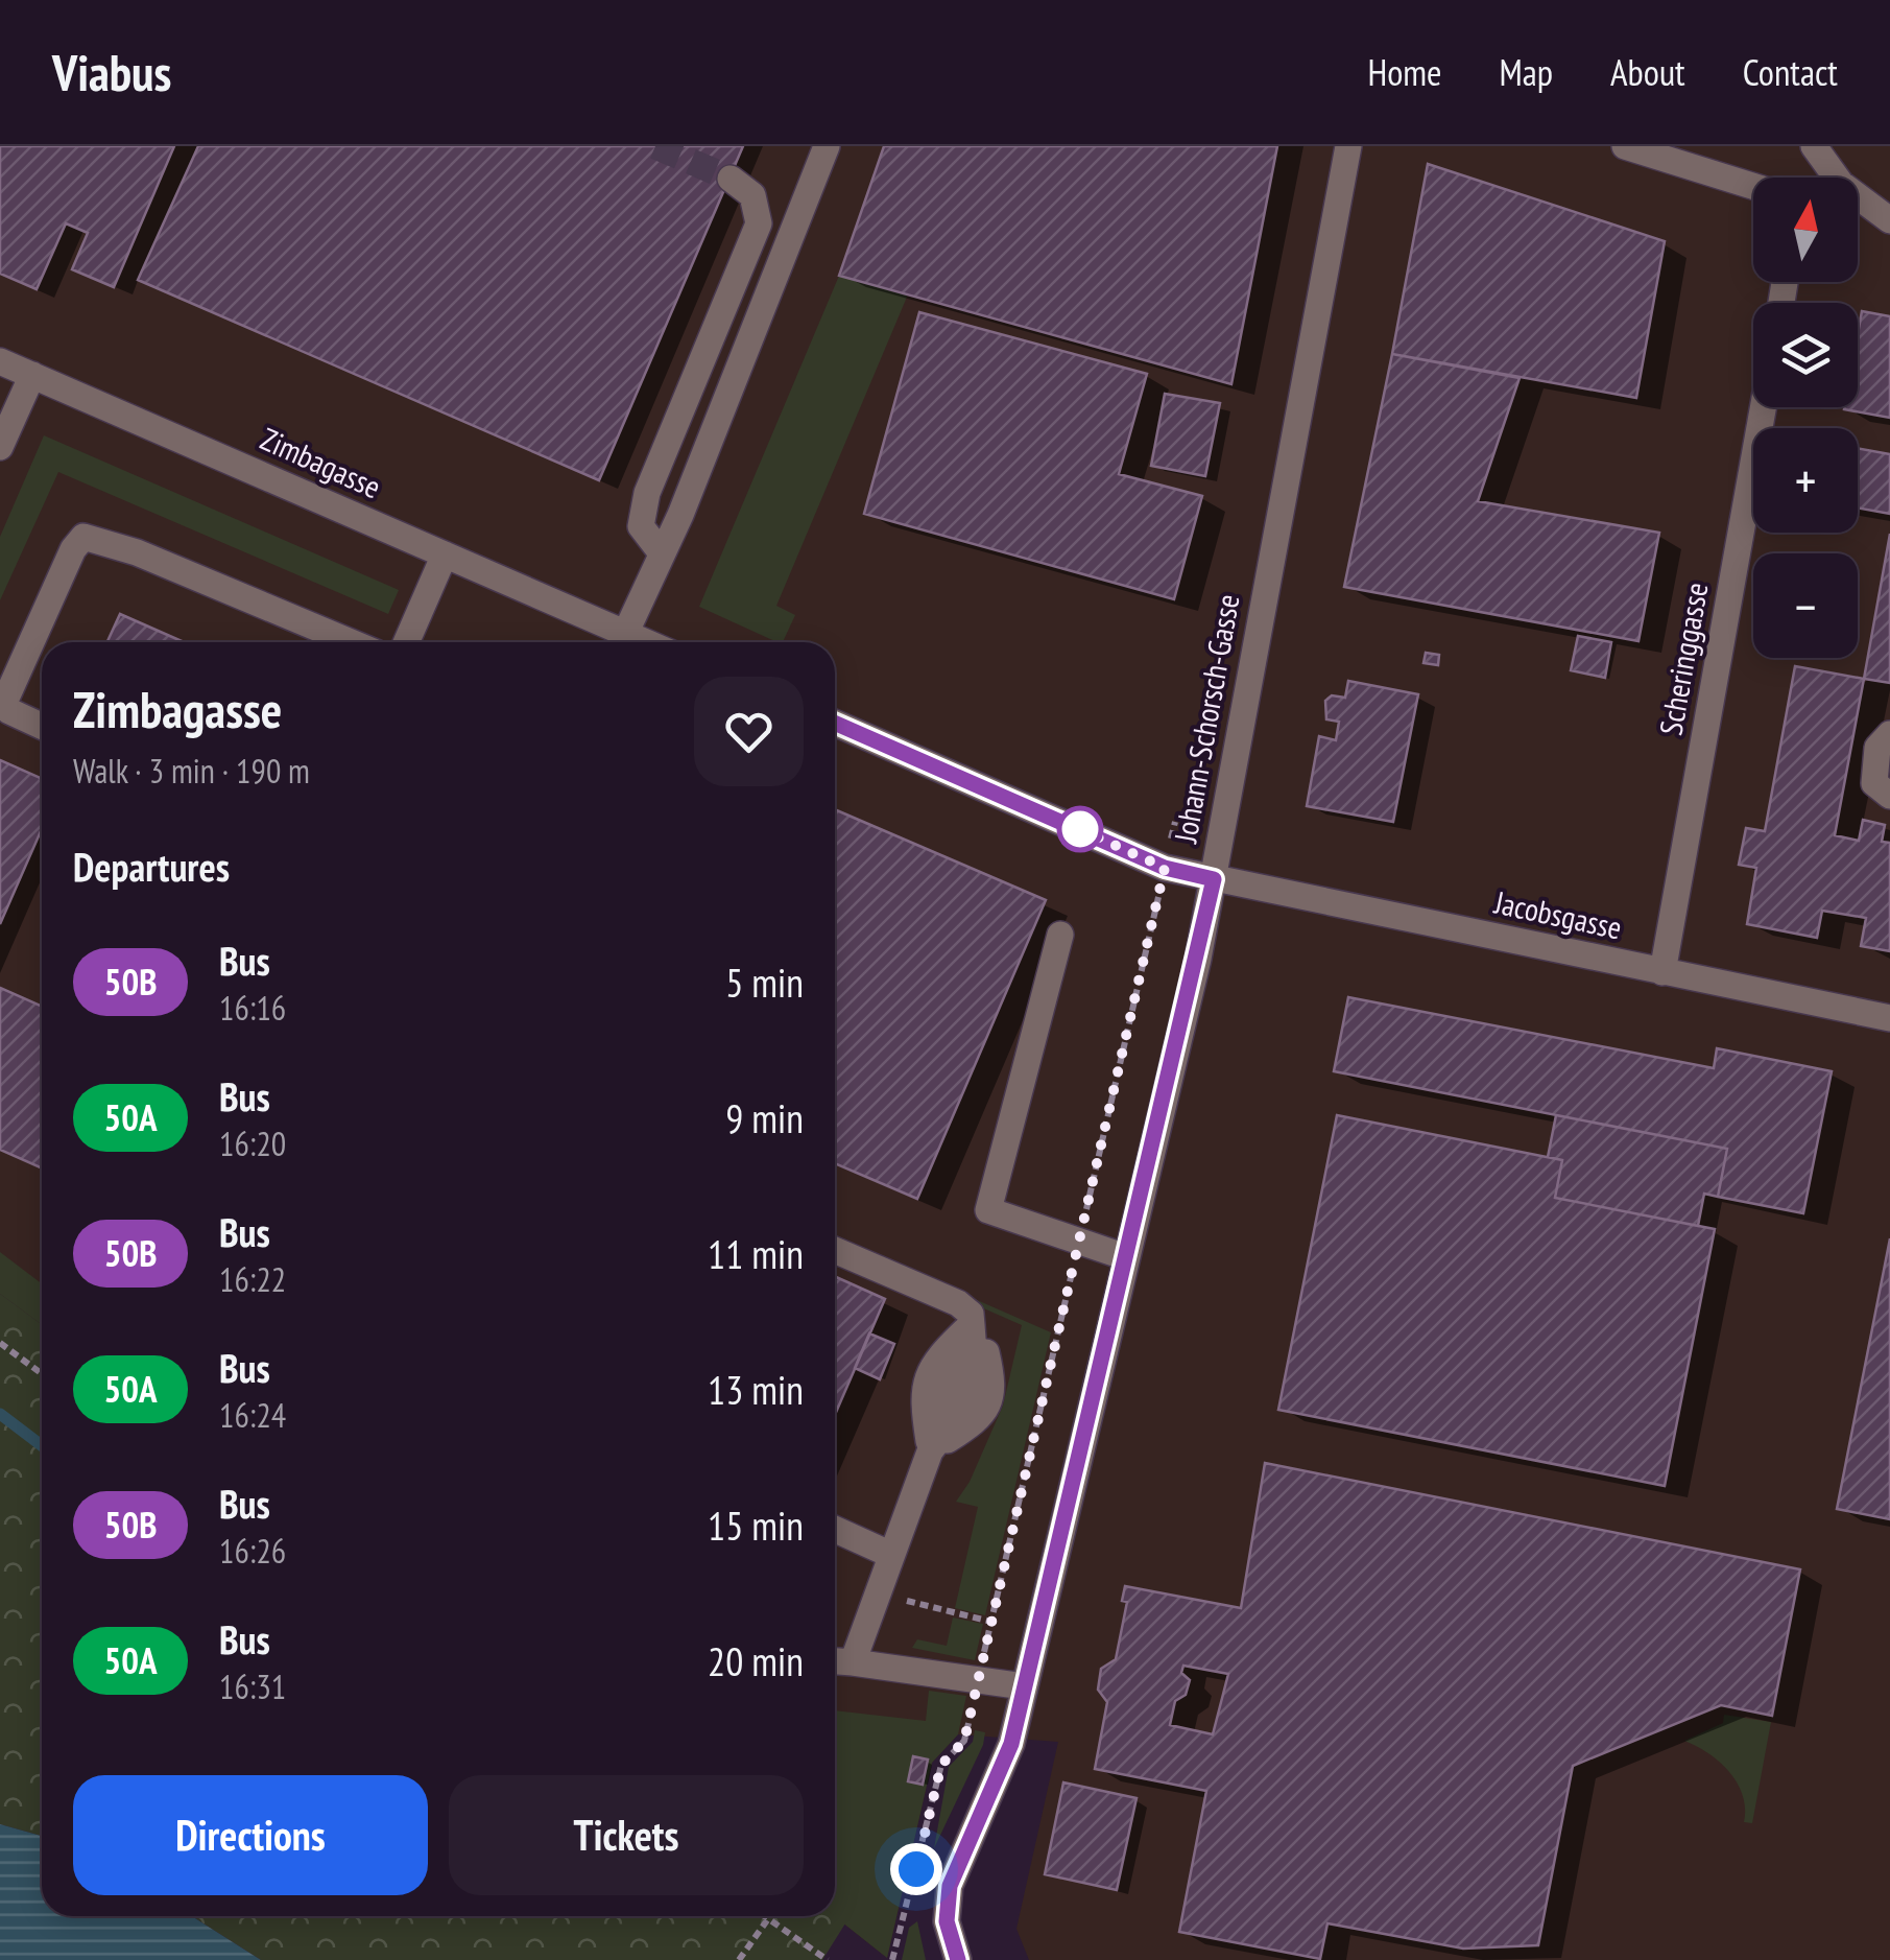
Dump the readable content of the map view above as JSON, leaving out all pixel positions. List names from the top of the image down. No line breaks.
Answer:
{"streets":{"street":["Zimbagasse","Scheringgasse","Johann-Schorsch-Gasse","Jacobsgasse"]},"crossings":[["Scheringgasse","Jacobsgasse"],["Johann-Schorsch-Gasse","Jacobsgasse"]],"lines":["bus line 50B"],"north":"top","page":{"header":"Viabus","nav":["Home","Map","About","Contact"],"map_buttons":["+","−"],"heading":[["Zimbagasse","Walk · 3 min · 190 m"],"Departures"],"list":[{"mark":"50B","name":"Bus","note":"16:16","value":"5 min"},{"mark":"50A","name":"Bus","note":"16:20","value":"9 min"},{"mark":"50B","name":"Bus","note":"16:22","value":"11 min"},{"mark":"50A","name":"Bus","note":"16:24","value":"13 min"},{"mark":"50B","name":"Bus","note":"16:26","value":"15 min"},{"mark":"50A","name":"Bus","note":"16:31","value":"20 min"}],"buttons":["Directions","Tickets"]}}
